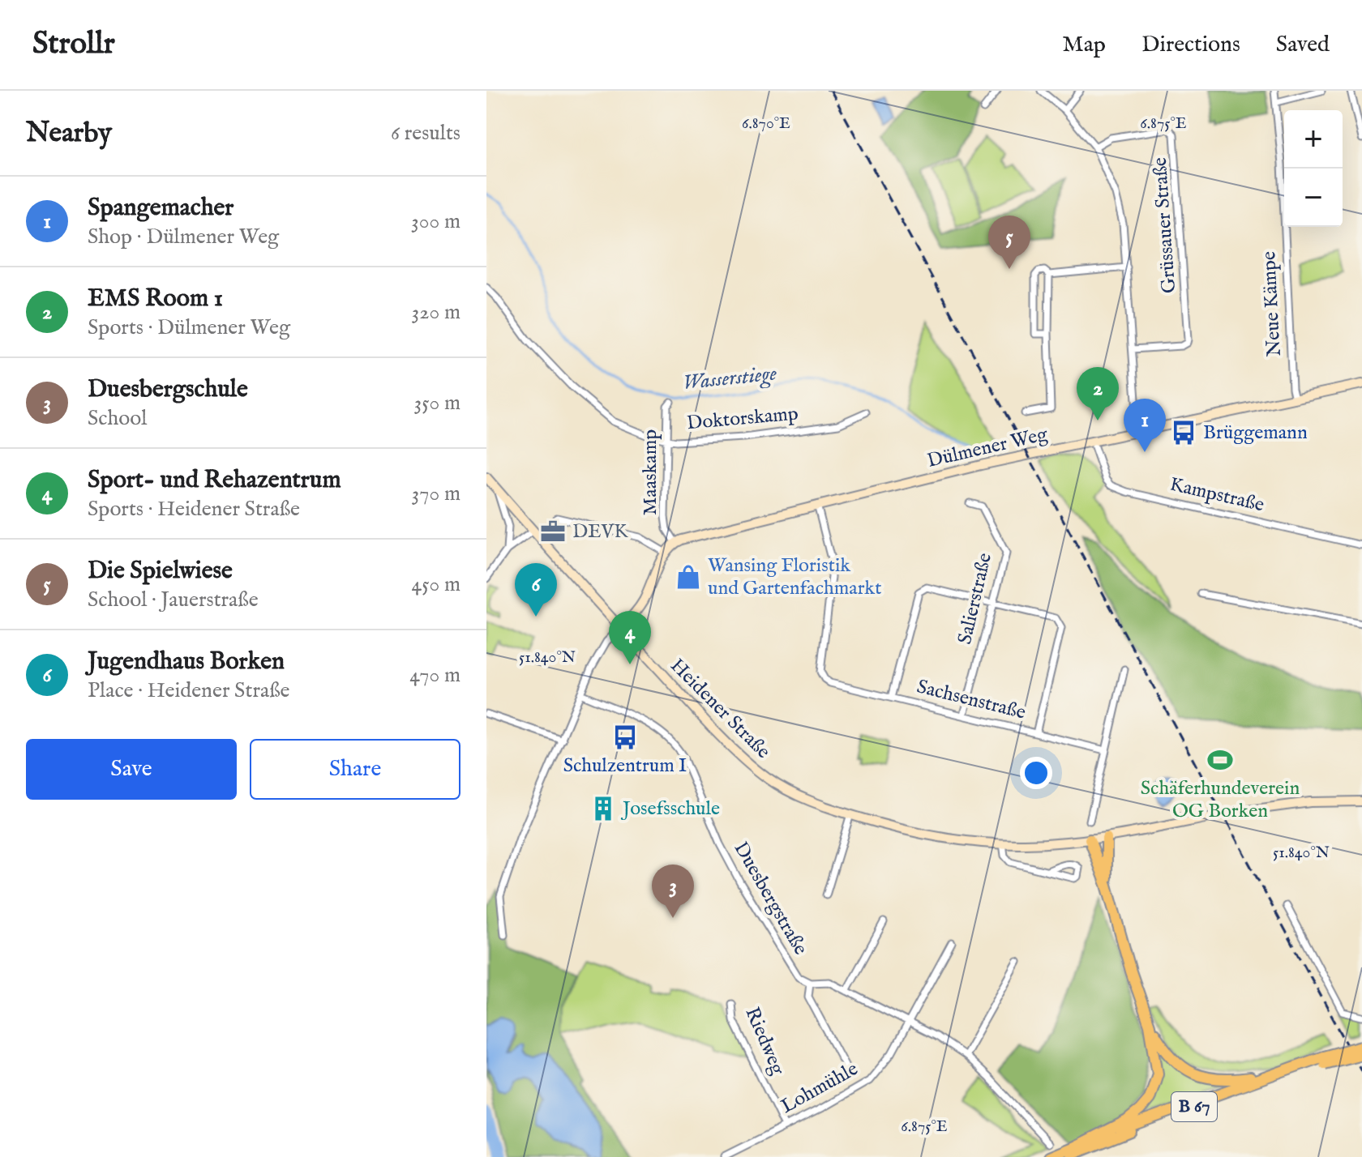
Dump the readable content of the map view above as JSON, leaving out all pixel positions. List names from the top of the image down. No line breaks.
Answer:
{"streets":{"highway":["B 67"],"main road":["Dülmener Weg","Heidener Straße"],"street":["Grüssauer Straße","Neue Kämpe","Doktorskamp","Maaskamp","Kampstraße","Salierstraße","Sachsenstraße","Duesbergstraße","Riedweg","Lohmühle"]},"crossings":[["Neue Kämpe","Dülmener Weg"],["Doktorskamp","Maaskamp"],["Dülmener Weg","Maaskamp"],["Dülmener Weg","Kampstraße"],["Dülmener Weg","Sachsenstraße"],["Salierstraße","Sachsenstraße"],["Riedweg","Lohmühle"]],"water":["Wasserstiege"],"places":{"bus stop":["Brüggemann","Schulzentrum I"],"office":["DEVK"],"shop":["Wansing Floristik und Gartenfachmarkt"],"sports":["Schäferhundeverein OG Borken"],"building":["Josefsschule"]},"page":{"header":"Strollr","nav":["Map","Directions","Saved"],"heading":["Nearby","6 results"],"map_buttons":["+","−"],"list":[{"mark":"1","name":"Spangemacher","note":"Shop · Dülmener Weg","value":"300 m"},{"mark":"2","name":"EMS Room 1","note":"Sports · Dülmener Weg","value":"320 m"},{"mark":"3","name":"Duesbergschule","note":"School","value":"350 m"},{"mark":"4","name":"Sport- und Rehazentrum","note":"Sports · Heidener Straße","value":"370 m"},{"mark":"5","name":"Die Spielwiese","note":"School · Jauerstraße","value":"450 m"},{"mark":"6","name":"Jugendhaus Borken","note":"Place · Heidener Straße","value":"470 m"}],"pins":["5","2","1","6","4","3"],"buttons":["Save","Share"]},"coordinates":["6.870°E","6.875°E","51.840°N"]}
